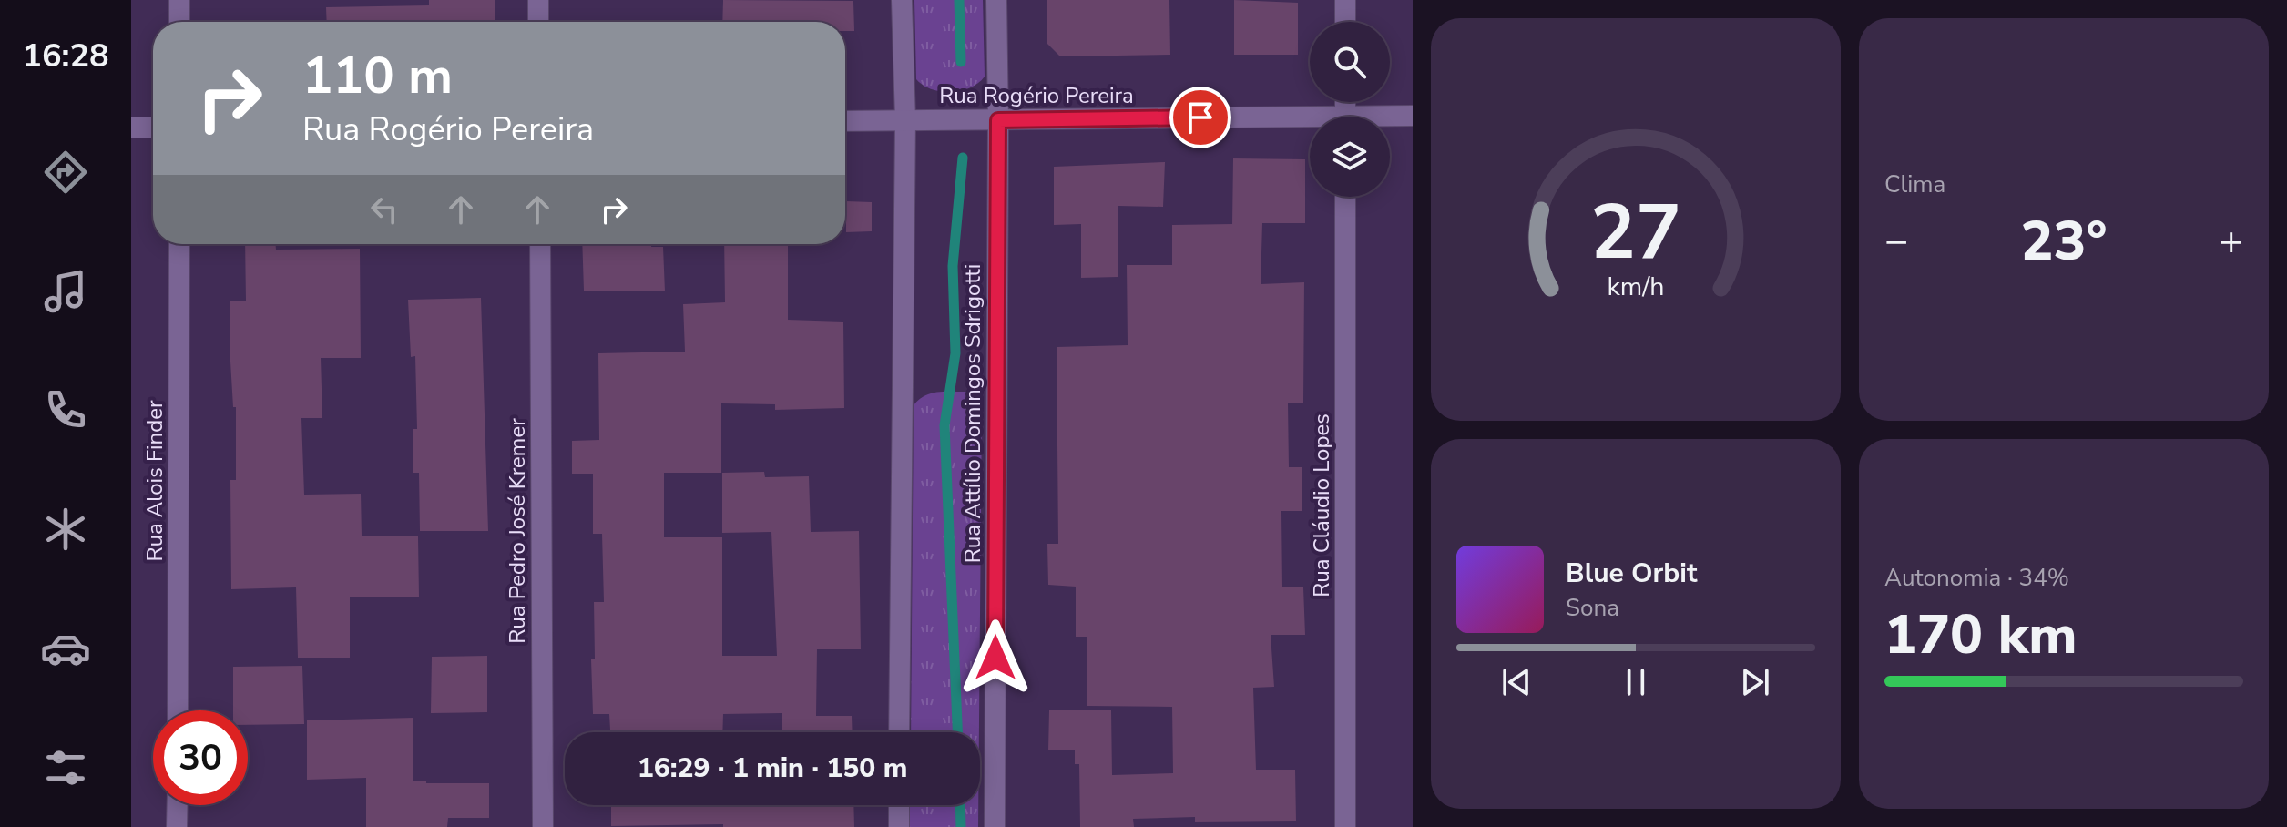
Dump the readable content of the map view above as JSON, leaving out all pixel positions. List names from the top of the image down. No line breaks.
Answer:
{"streets":{"street":["Rua Rogério Pereira","Rua Attílio Domingos Sdrigotti","Rua Alois Finder","Rua Cláudio Lopes","Rua Pedro José Kremer"]},"crossings":[["Rua Rogério Pereira","Rua Attílio Domingos Sdrigotti"]],"page":{"tabs":"16:28","tile":["Clima",["Autonomia · 34%","170 km"]],"turn":["110 m","Rua Rogério Pereira"],"heat":["−","23°","+"],"song":["Blue Orbit","Sona"],"limit":"30","trip":"16:29 · 1 min · 150 m","gauge":["27","km/h"]}}
